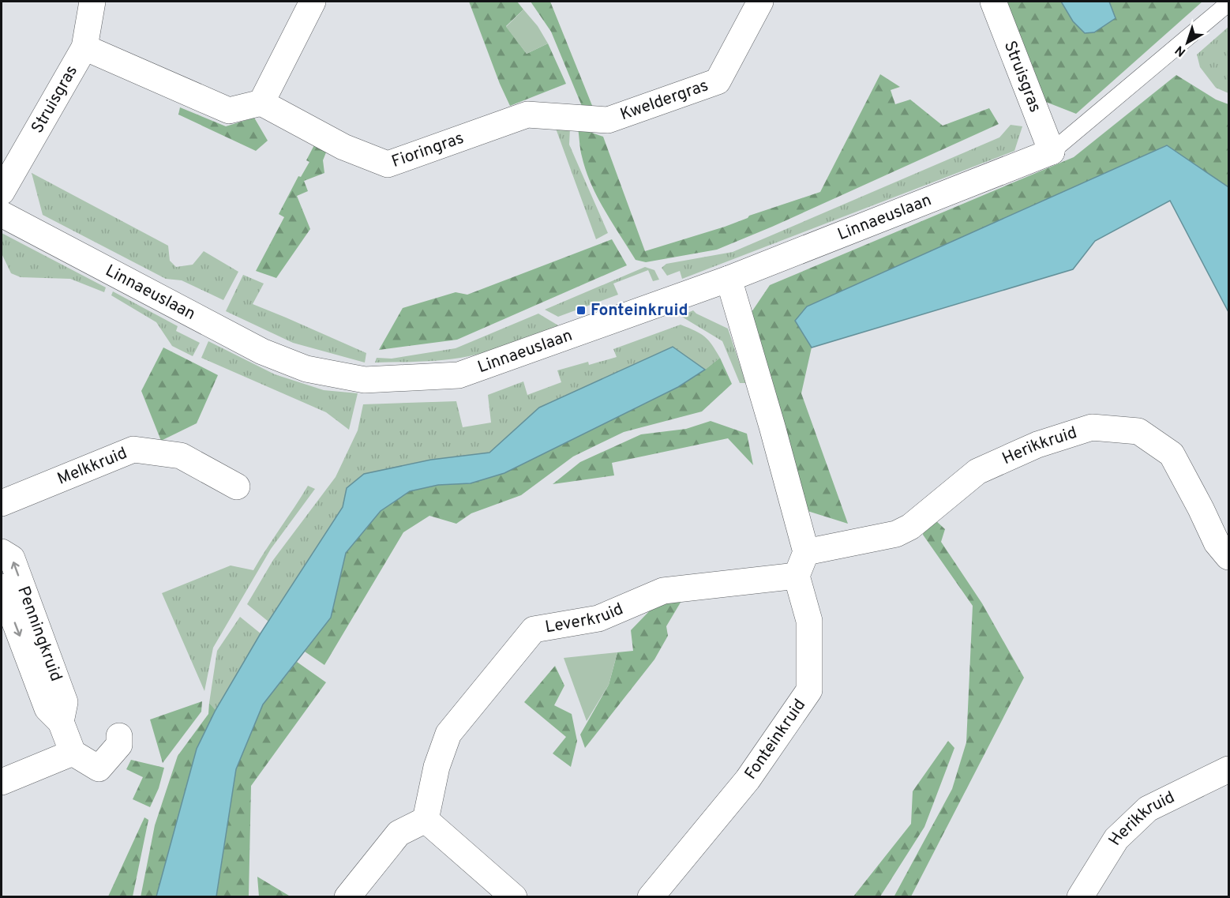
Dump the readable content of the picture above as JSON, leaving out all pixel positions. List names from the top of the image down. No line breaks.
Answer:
{"streets":{"street":["Struisgras","Kweldergras","Fioringras","Linnaeuslaan","Herikkruid","Melkkruid","Leverkruid","Penningkruid","Fonteinkruid"]},"crossings":[["Struisgras","Linnaeuslaan"],["Kweldergras","Fioringras"],["Leverkruid","Fonteinkruid"]],"places":{"transit":["Fonteinkruid"]},"north":"bottom left"}
